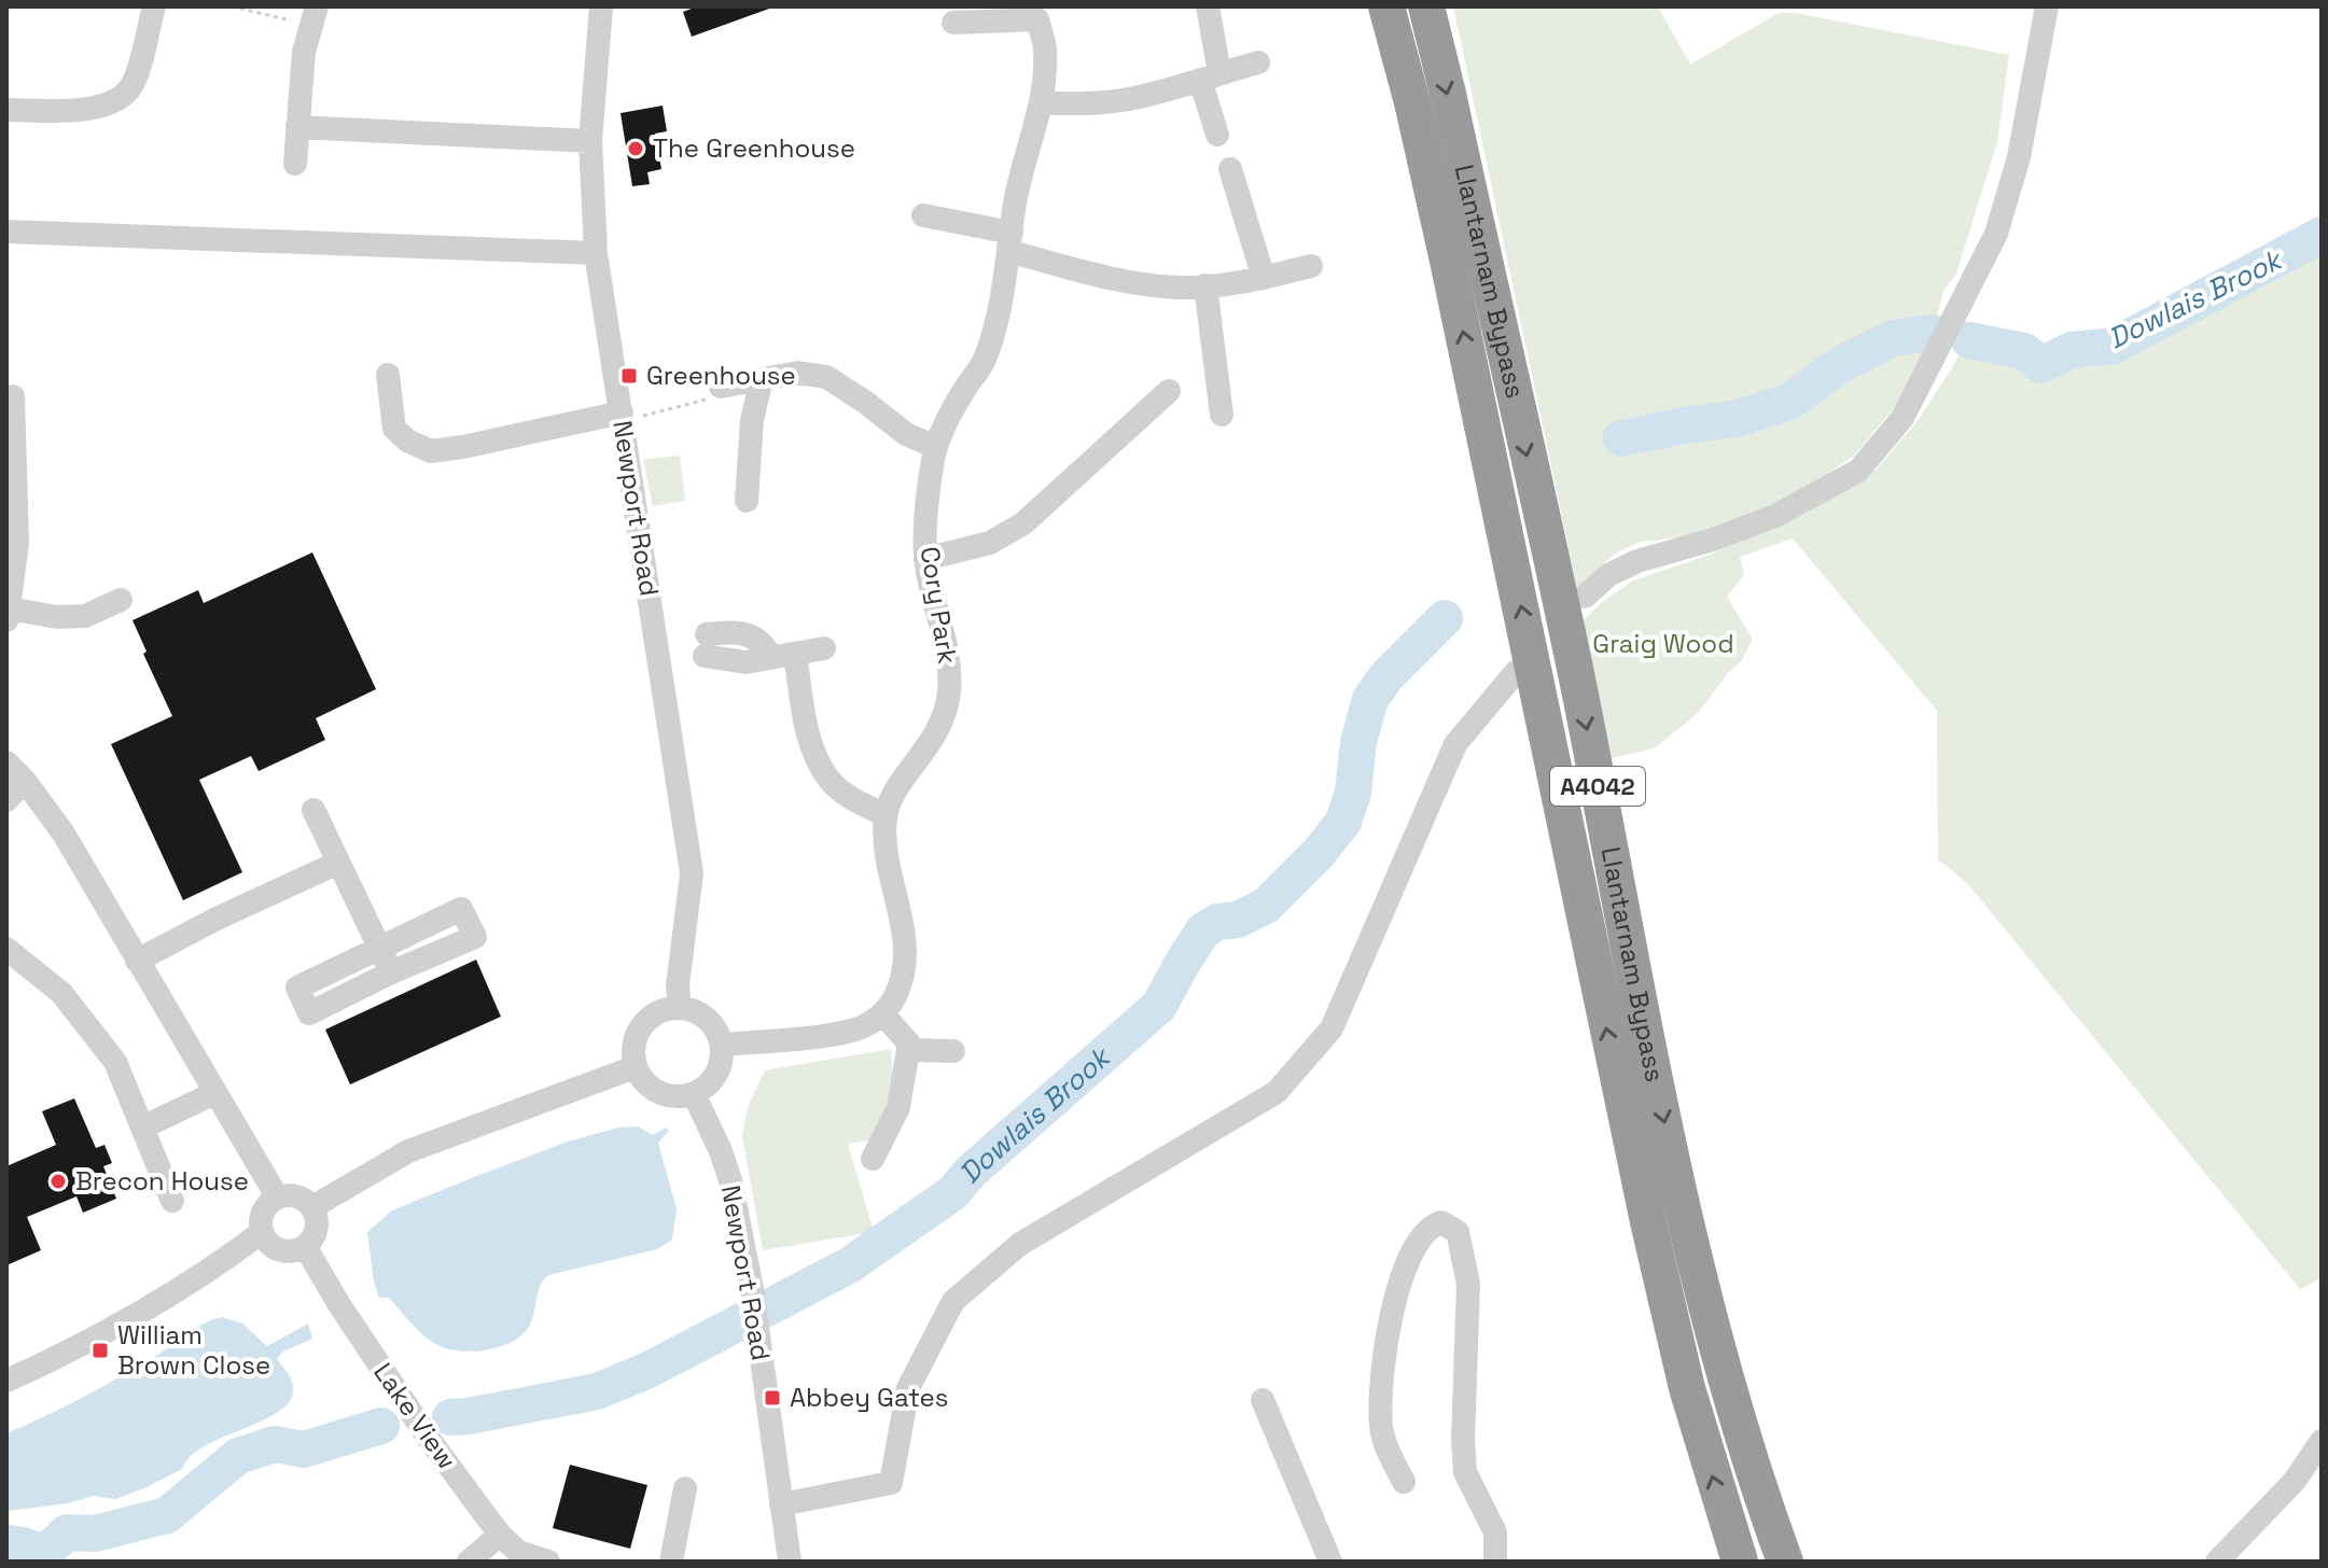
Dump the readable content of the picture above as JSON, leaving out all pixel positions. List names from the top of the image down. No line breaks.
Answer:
{"streets":{"highway":["Llantarnam Bypass","A4042"],"street":["Newport Road","Cory Park","Lake View"]},"water":["Dowlais Brook"],"parks":["Graig Wood"],"places":{"other":["The Greenhouse","Brecon House"],"transit":["Greenhouse","William Brown Close","Abbey Gates"]}}
